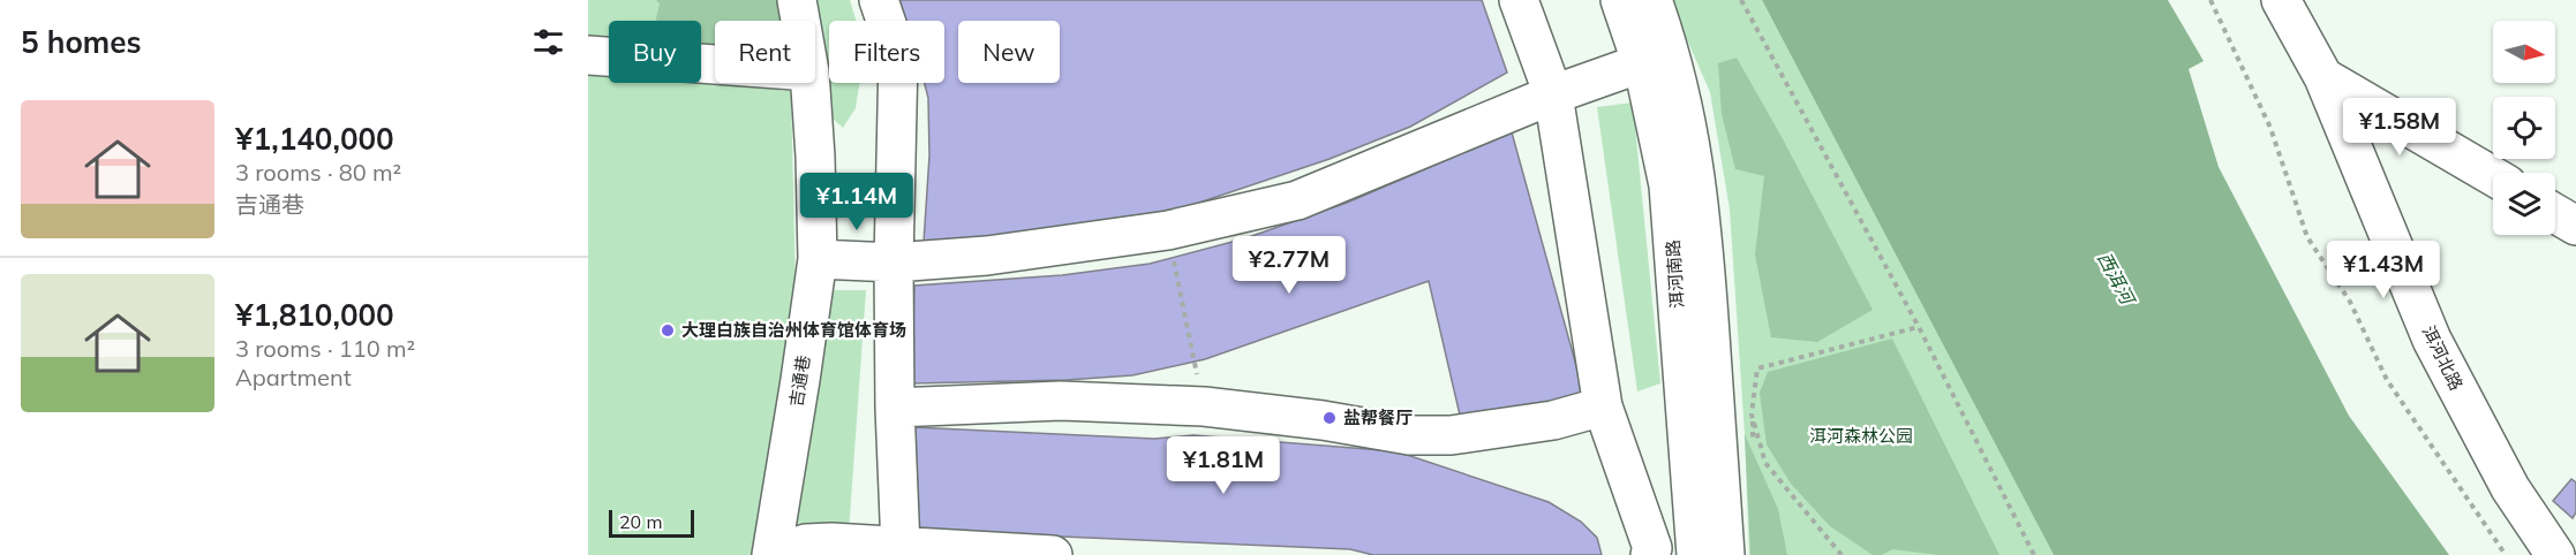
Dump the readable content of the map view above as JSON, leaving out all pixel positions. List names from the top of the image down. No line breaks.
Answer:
{"streets":{"street":["洱河南路","洱河北路","吉通巷"]},"water":["西洱河"],"parks":["洱河森林公园"],"places":["大理白族自治州体育馆体育场","盐帮餐厅"],"scale_bar":"20 m","north":"right","page":{"heading":"5 homes","chip":["Buy","Rent","Filters","New"],"list":[{"name":"¥1,140,000","note":"3 rooms · 80 m² · 吉通巷"},{"name":"¥1,810,000","note":"3 rooms · 110 m² · Apartment"}],"price":["¥1.58M","¥1.14M","¥2.77M","¥1.43M","¥1.81M"],"scale":"20 m"}}
